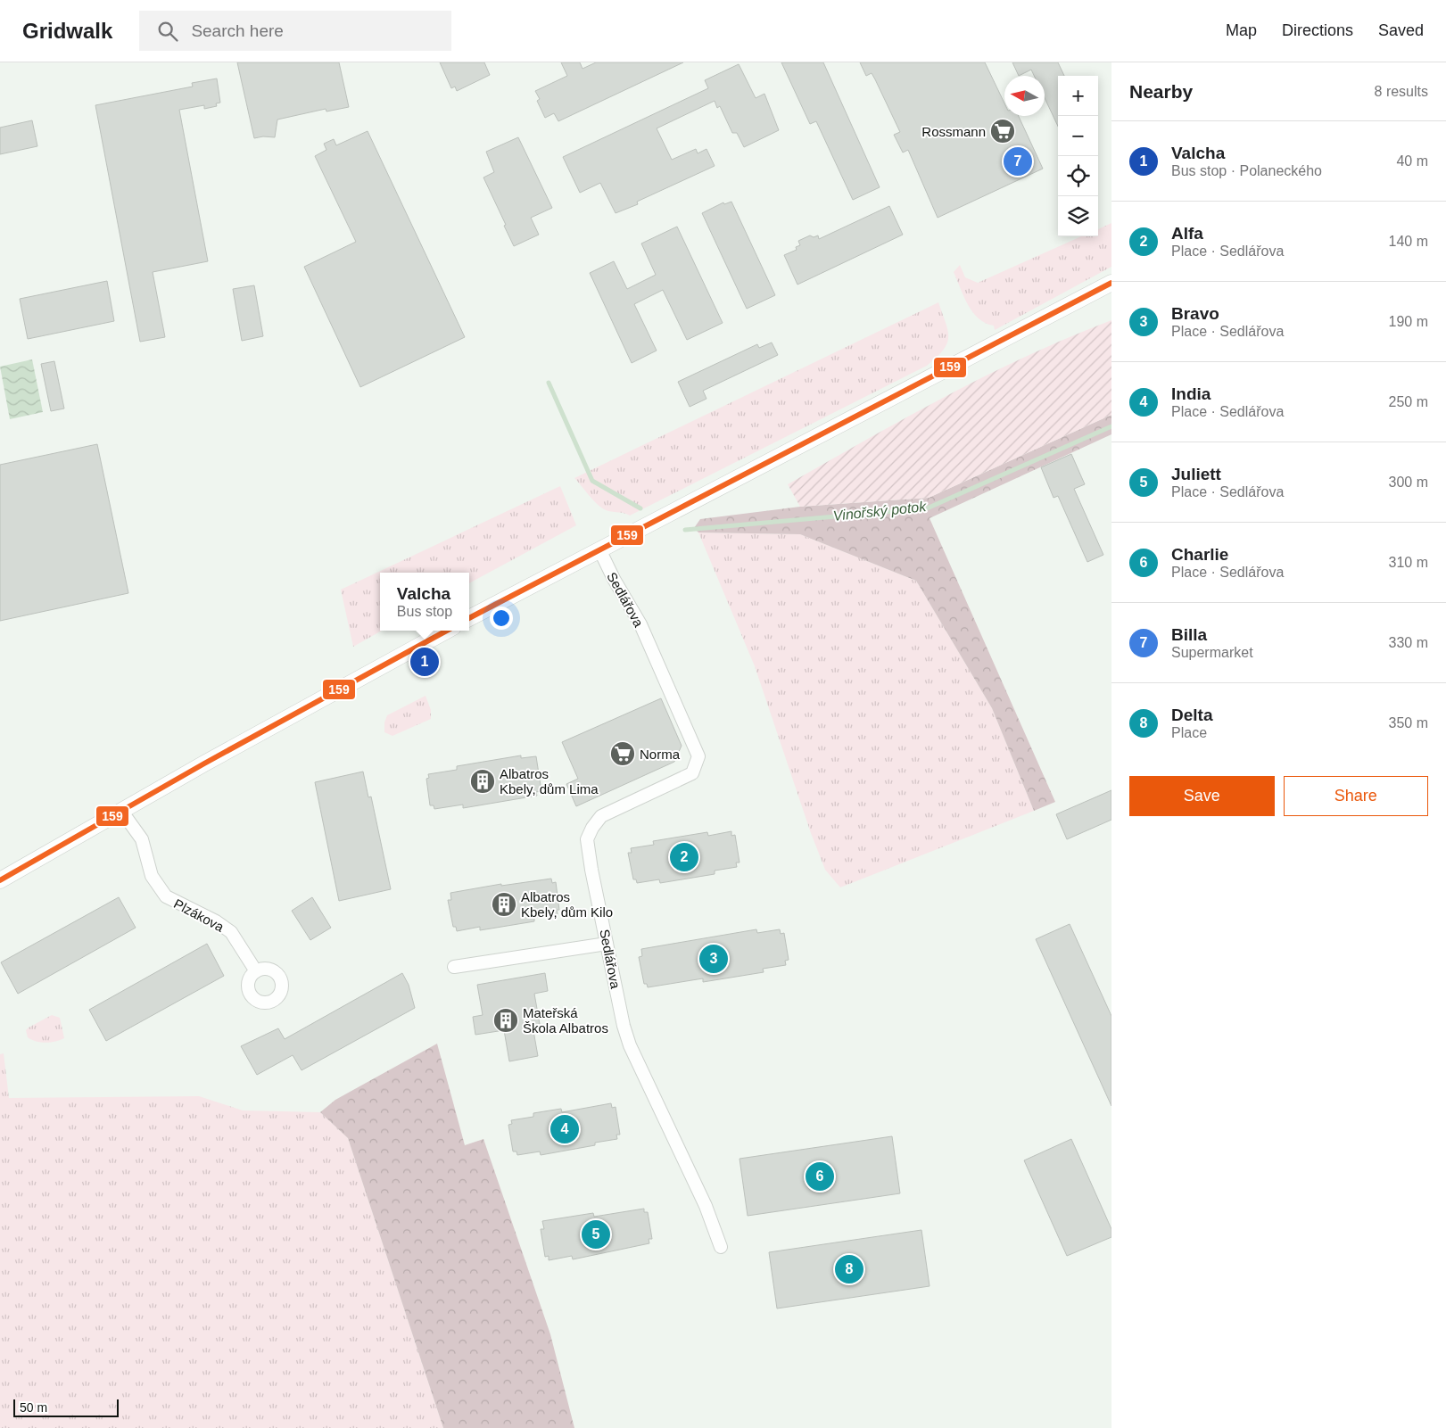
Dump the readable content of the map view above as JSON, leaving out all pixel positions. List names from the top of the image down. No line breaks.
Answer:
{"streets":{"street":["Sedlářova","Plzákova"]},"water":["Vinořský potok"],"places":{"supermarket":["Rossmann","Norma"],"building":["Albatros Kbely, dům Lima","Albatros Kbely, dům Kilo","Mateřská Škola Albatros"]},"lines":["transit line 159"],"scale_bar":"50 m","north":"left","page":{"header":"Gridwalk","search":"Search here","nav":["Map","Directions","Saved"],"heading":["Nearby","8 results"],"map_buttons":["+","−"],"list":[{"mark":"1","name":"Valcha","note":"Bus stop · Polaneckého","value":"40 m"},{"mark":"2","name":"Alfa","note":"Place · Sedlářova","value":"140 m"},{"mark":"3","name":"Bravo","note":"Place · Sedlářova","value":"190 m"},{"mark":"4","name":"India","note":"Place · Sedlářova","value":"250 m"},{"mark":"5","name":"Juliett","note":"Place · Sedlářova","value":"300 m"},{"mark":"6","name":"Charlie","note":"Place · Sedlářova","value":"310 m"},{"mark":"7","name":"Billa","note":"Supermarket","value":"330 m"},{"mark":"8","name":"Delta","note":"Place","value":"350 m"}],"pins":["7","1","2","3","4","6","5","8"],"popup":["Valcha","Bus stop"],"buttons":["Save","Share"],"scale":"50 m"}}
